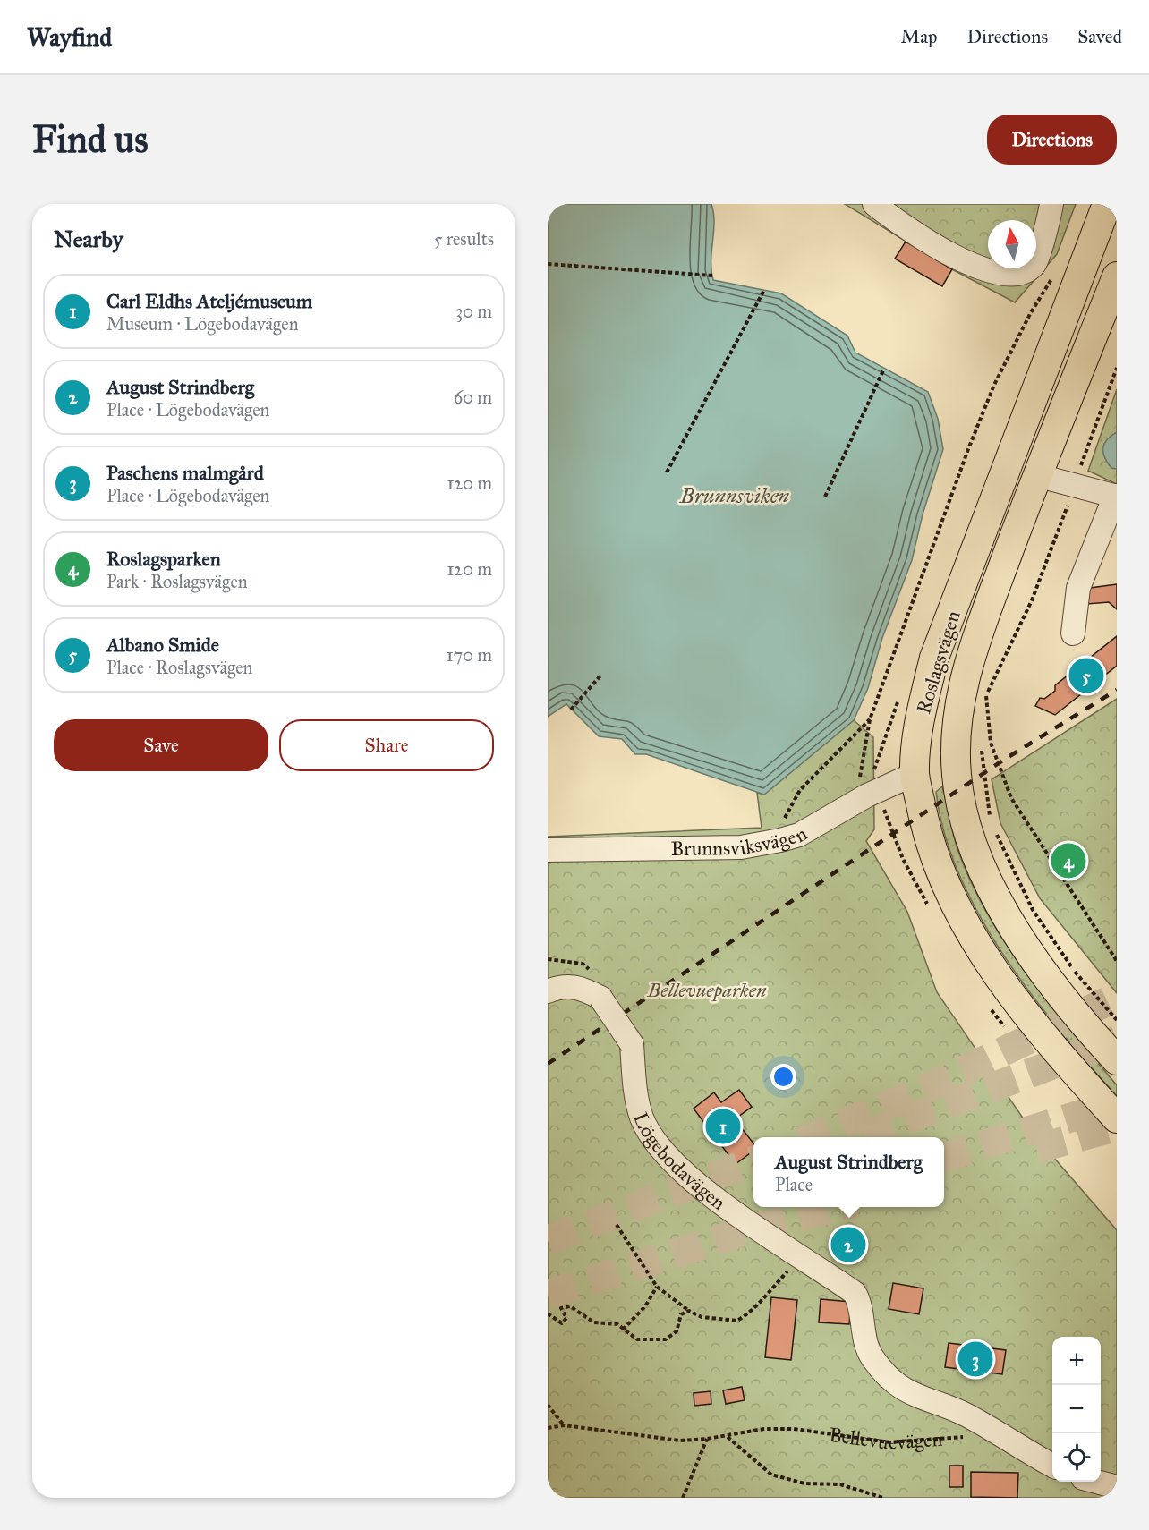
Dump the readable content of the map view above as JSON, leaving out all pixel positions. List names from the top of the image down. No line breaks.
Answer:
{"streets":{"main road":["Roslagsvägen"],"street":["Brunnsviksvägen","Lögebodavägen"],"path":["Bellevuevägen"]},"crossings":[["Roslagsvägen","Brunnsviksvägen"],["Lögebodavägen","Bellevuevägen"]],"water":["Brunnsviken"],"parks":["Bellevueparken"],"north":"top","page":{"header":"Wayfind","nav":["Map","Directions","Saved"],"buttons":["Directions",["Save","Share"]],"title":"Find us","heading":["Nearby","5 results"],"list":[{"mark":"1","name":"Carl Eldhs Ateljémuseum","note":"Museum · Lögebodavägen","value":"30 m"},{"mark":"2","name":"August Strindberg","note":"Place · Lögebodavägen","value":"60 m"},{"mark":"3","name":"Paschens malmgård","note":"Place · Lögebodavägen","value":"120 m"},{"mark":"4","name":"Roslagsparken","note":"Park · Roslagsvägen","value":"120 m"},{"mark":"5","name":"Albano Smide","note":"Place · Roslagsvägen","value":"170 m"}],"pins":["5","4","1","2","3"],"popup":["August Strindberg","Place"],"map_buttons":["+","−"]}}
